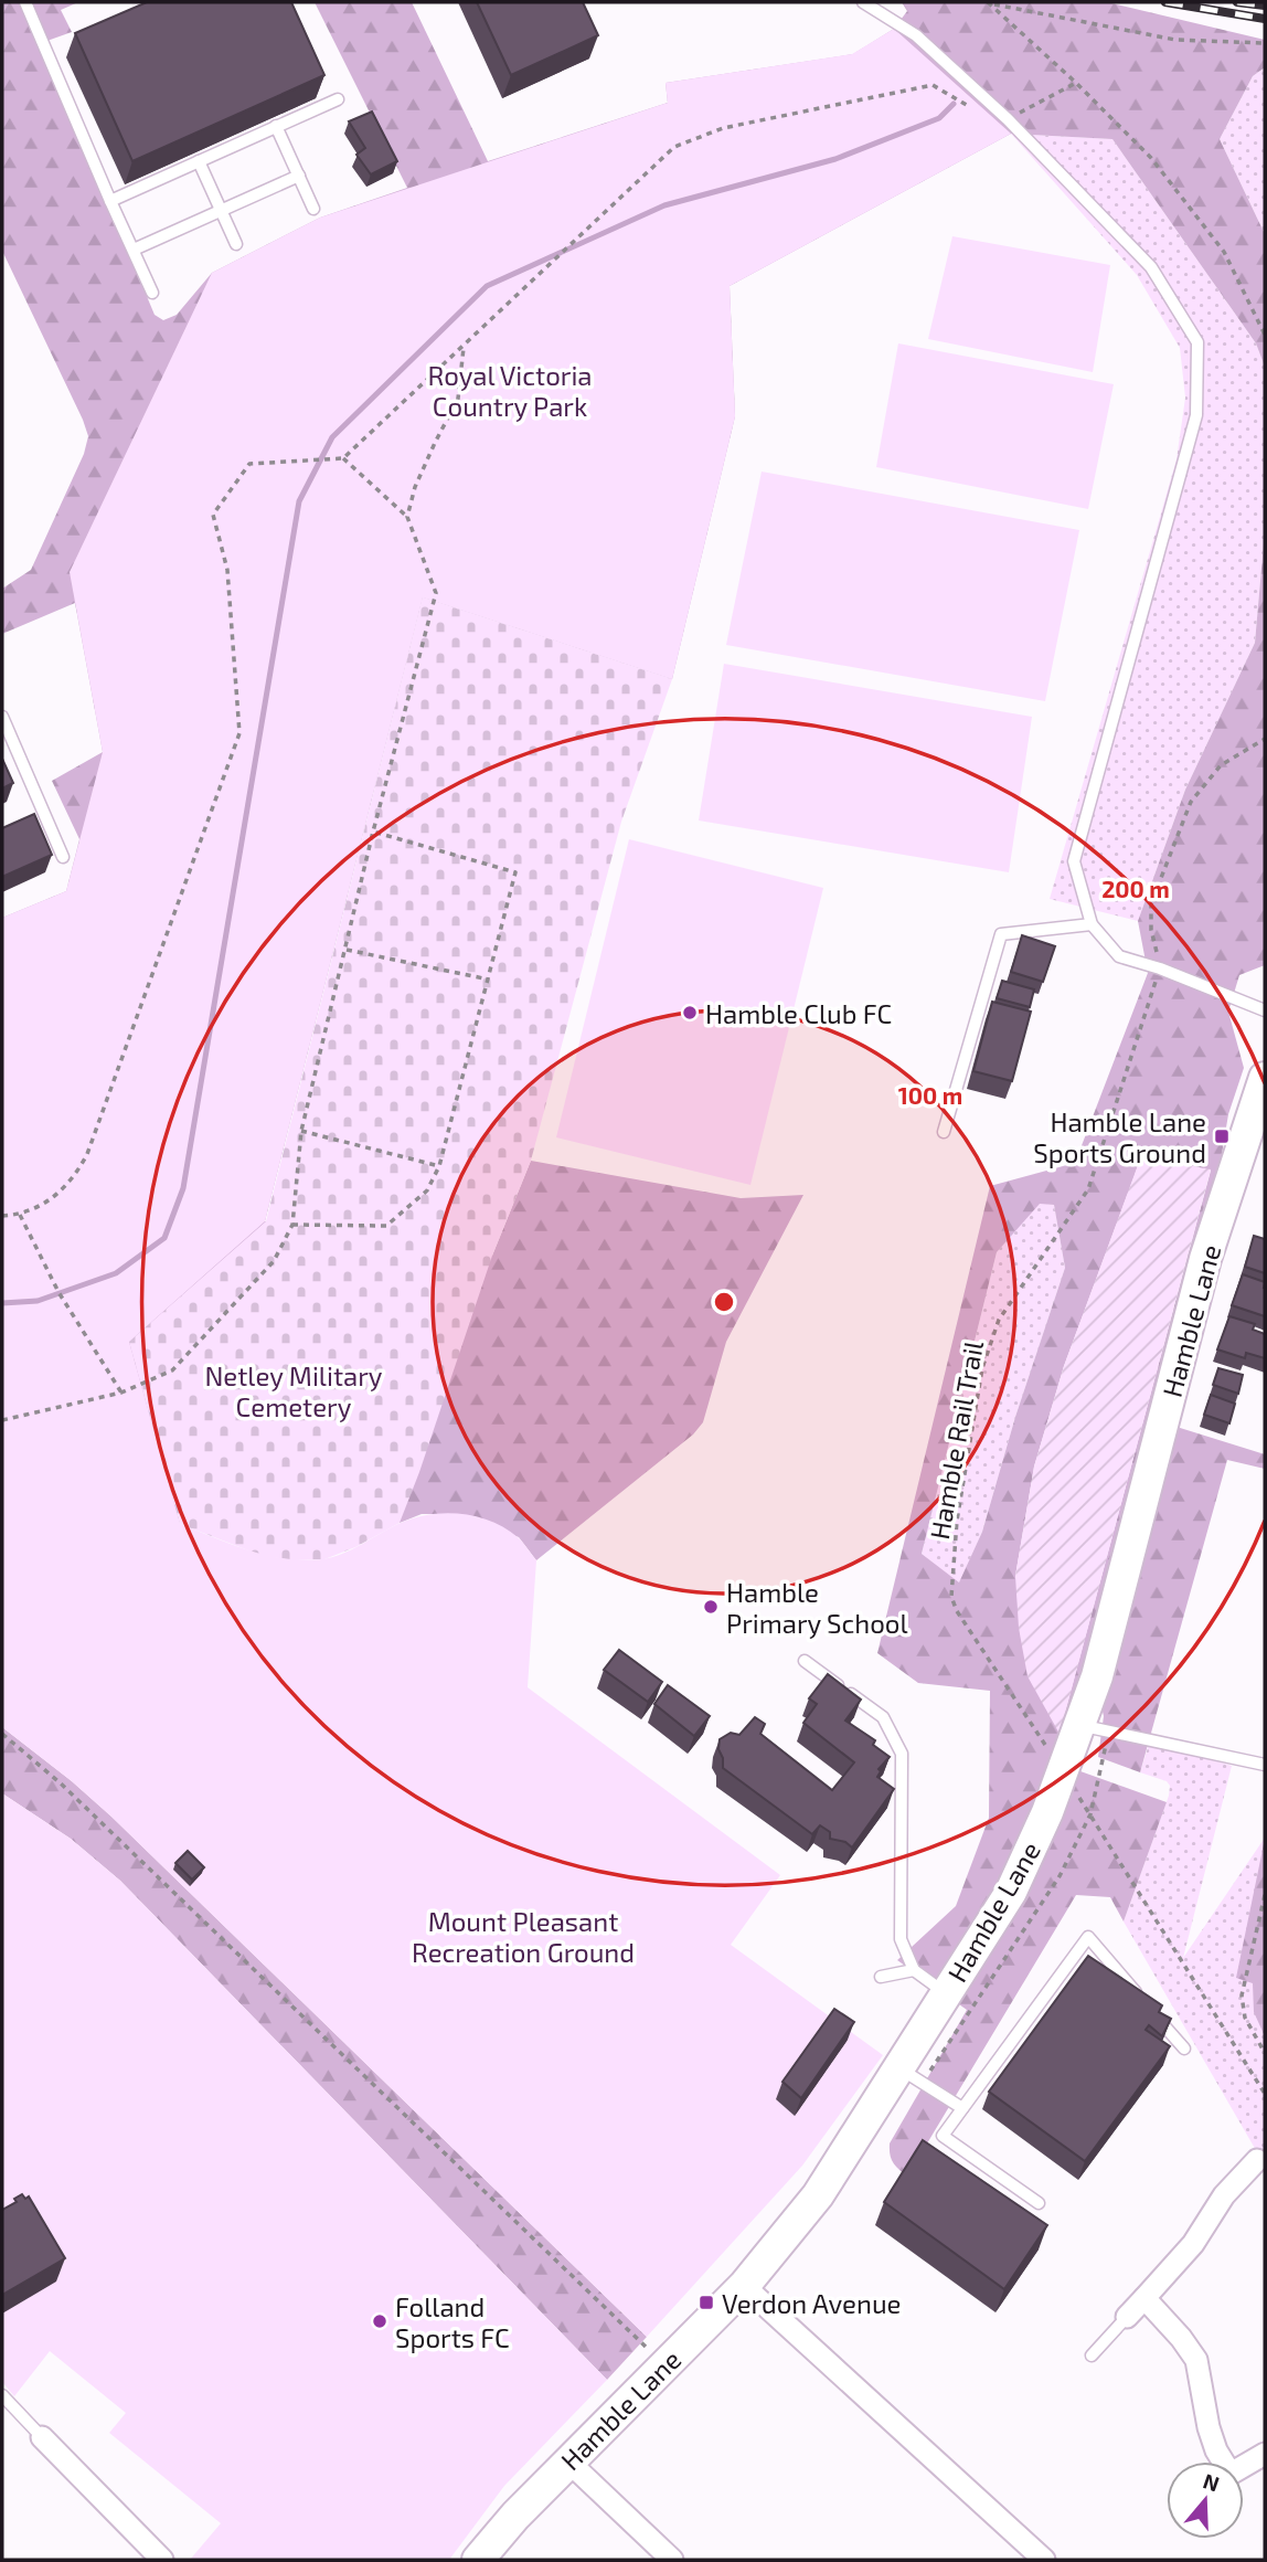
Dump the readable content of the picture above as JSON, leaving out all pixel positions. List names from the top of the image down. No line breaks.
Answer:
{"streets":{"main road":["Hamble Lane"],"path":["Hamble Rail Trail"]},"crossings":[["Hamble Lane","Hamble Rail Trail"]],"parks":["Royal Victoria Country Park","Netley Military Cemetery","Mount Pleasant Recreation Ground"],"places":{"other":["Hamble Club FC","Hamble Primary School","Folland Sports FC"],"transit":["Hamble Lane Sports Ground","Verdon Avenue"]},"north":"top","rings":["200 m","100 m"]}
